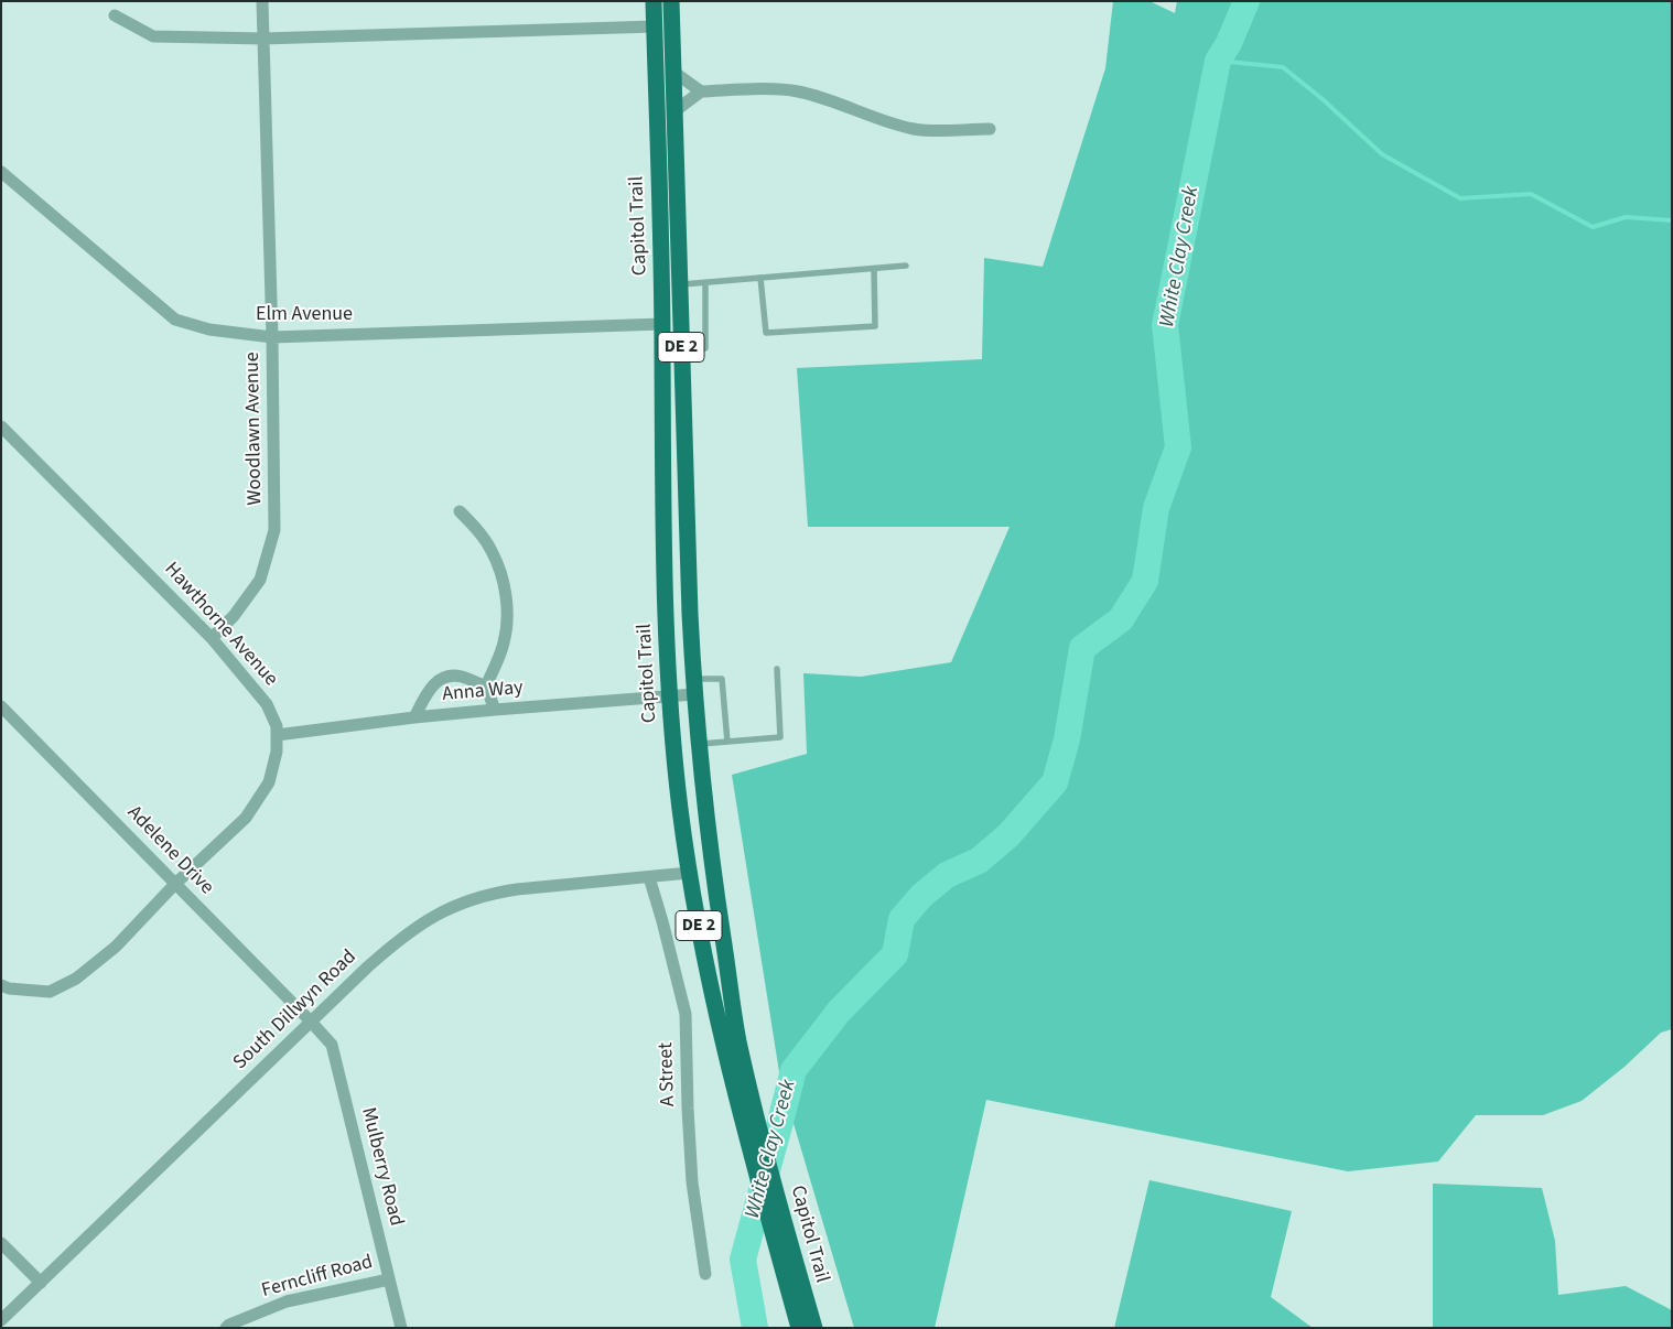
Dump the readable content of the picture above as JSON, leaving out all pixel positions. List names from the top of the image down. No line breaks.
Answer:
{"streets":{"main road":["Capitol Trail","DE 2"],"street":["Elm Avenue","Woodlawn Avenue","Hawthorne Avenue","Anna Way","Adelene Drive","South Dillwyn Road","A Street","Mulberry Road","Ferncliff Road"]},"crossings":[["Capitol Trail","Elm Avenue"],["Capitol Trail","Anna Way"],["Capitol Trail","South Dillwyn Road"],["Elm Avenue","Woodlawn Avenue"],["Woodlawn Avenue","Hawthorne Avenue"],["Hawthorne Avenue","Anna Way"],["Hawthorne Avenue","Adelene Drive"],["Adelene Drive","South Dillwyn Road"],["Adelene Drive","Mulberry Road"],["South Dillwyn Road","A Street"],["South Dillwyn Road","Mulberry Road"],["Mulberry Road","Ferncliff Road"]],"water":["White Clay Creek"]}
